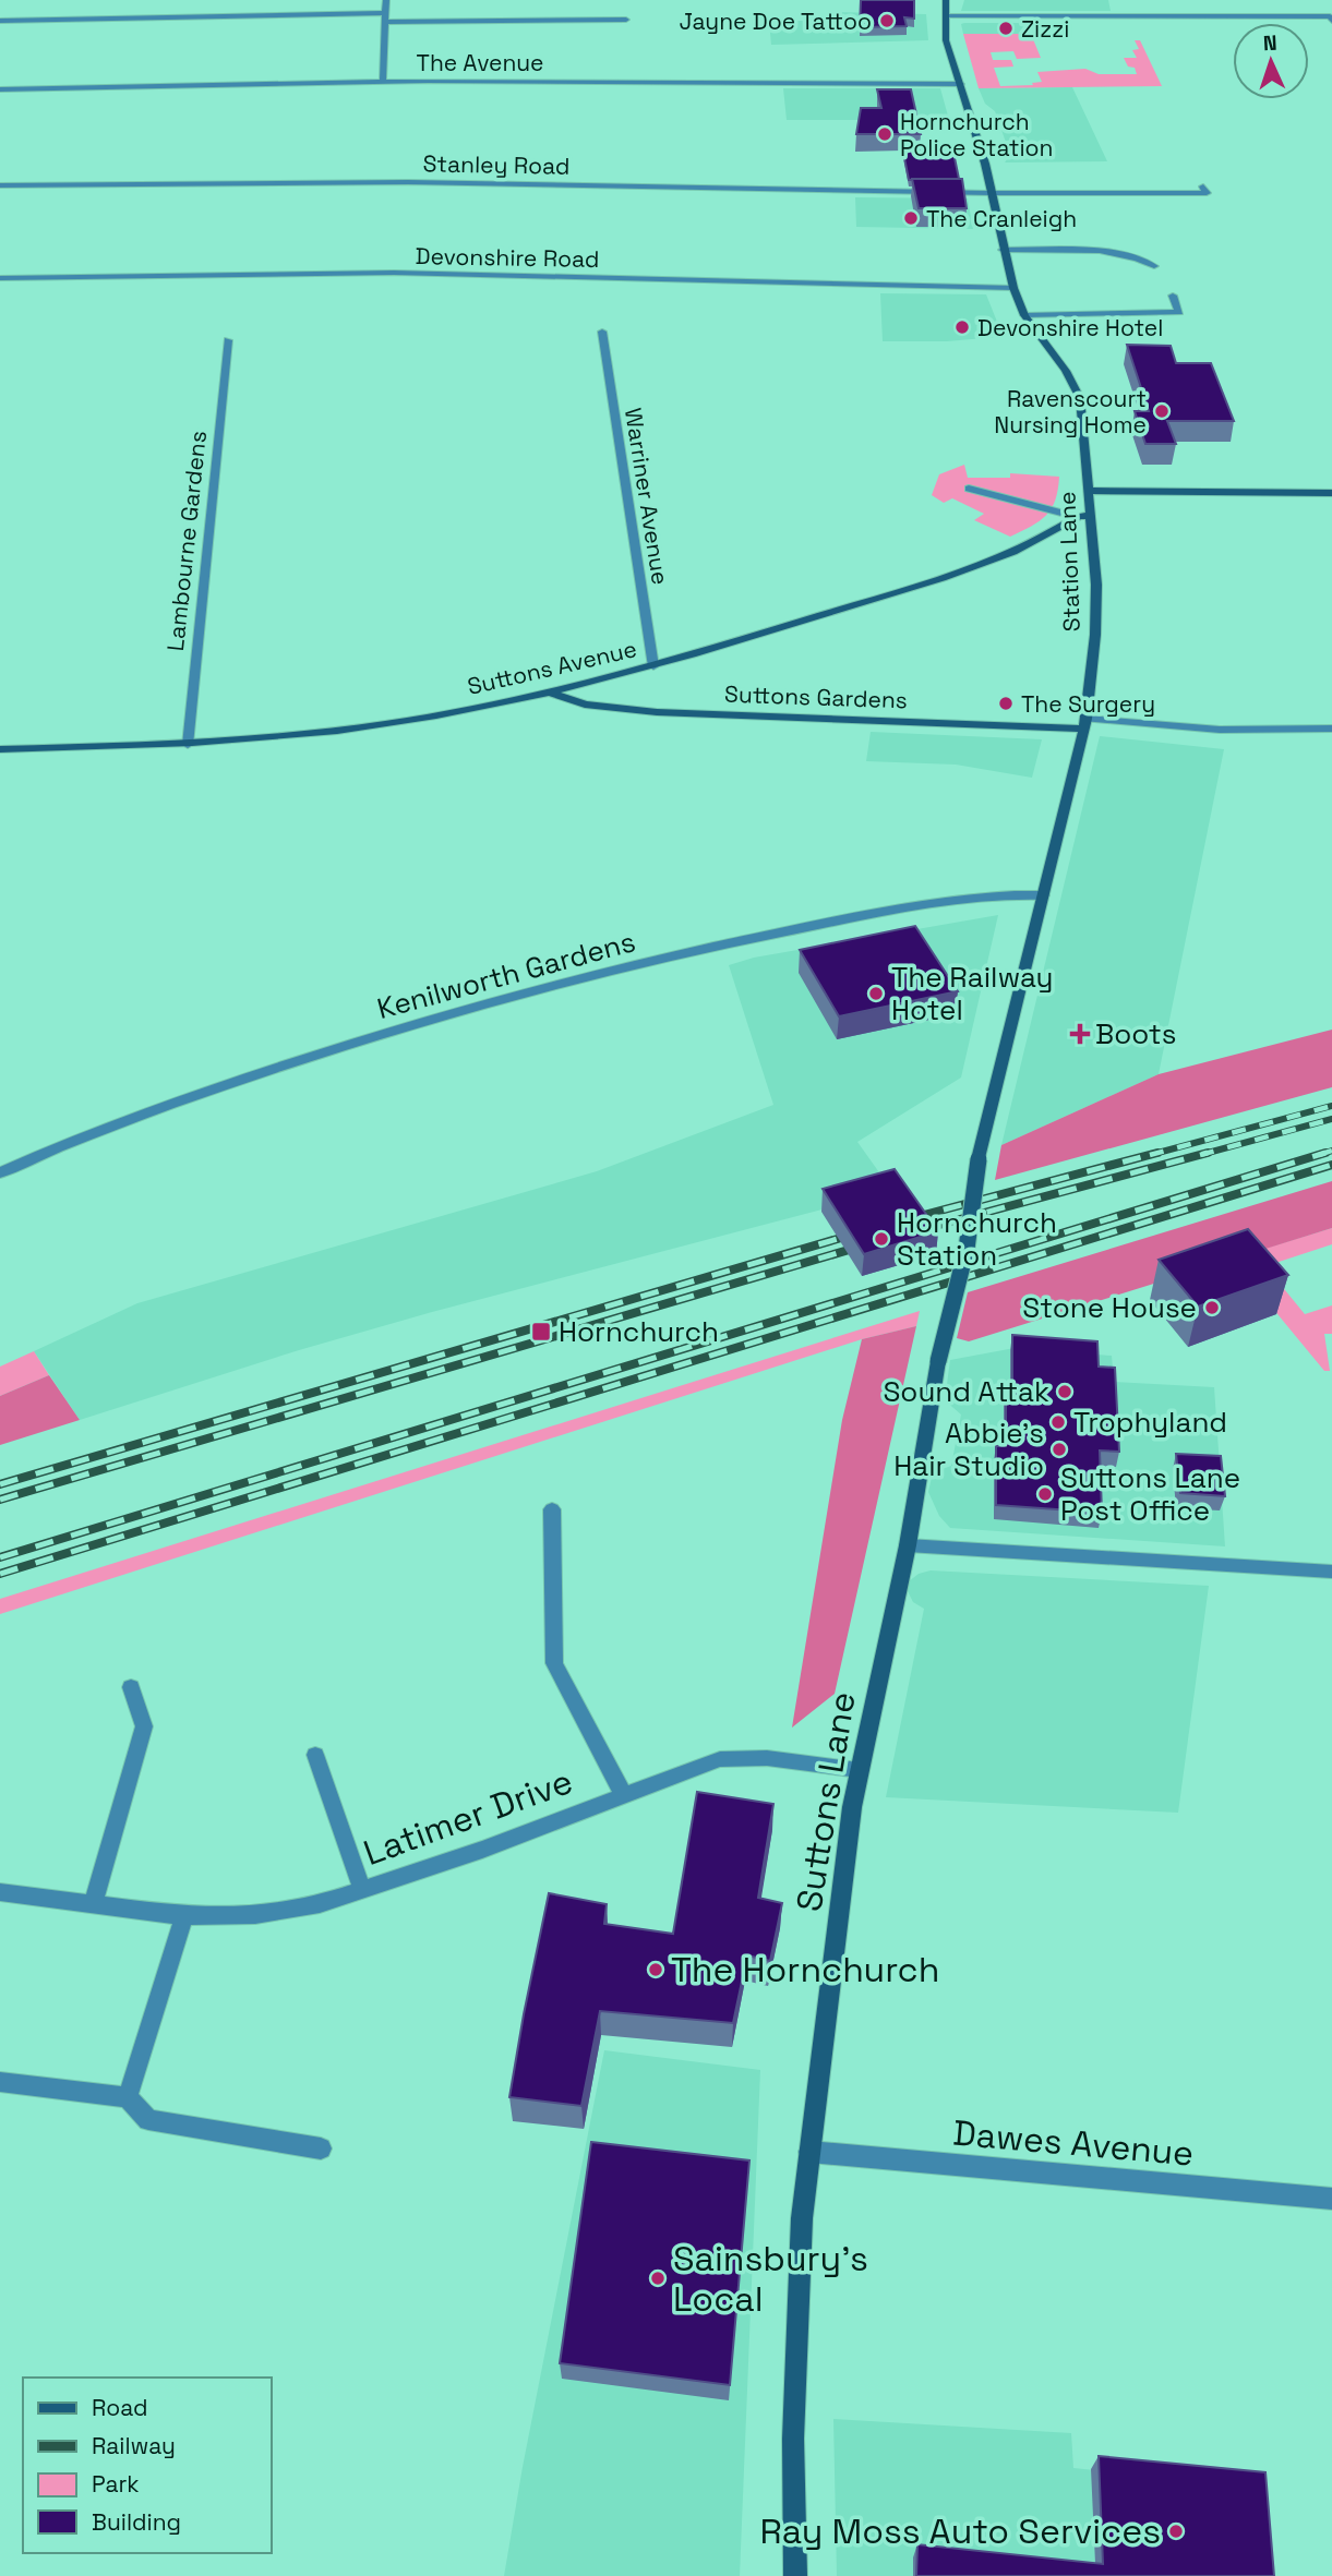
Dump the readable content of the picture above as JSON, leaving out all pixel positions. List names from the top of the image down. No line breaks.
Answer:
{"streets":{"street":["The Avenue","Stanley Road","Devonshire Road","Warriner Avenue","Lambourne Gardens","Station Lane","Suttons Avenue","Suttons Gardens","Kenilworth Gardens","Suttons Lane","Latimer Drive","Dawes Avenue"]},"crossings":[["The Avenue","Station Lane"],["Stanley Road","Station Lane"],["Devonshire Road","Station Lane"],["Warriner Avenue","Suttons Avenue"],["Lambourne Gardens","Suttons Avenue"],["Station Lane","Suttons Avenue"],["Station Lane","Suttons Gardens"],["Station Lane","Kenilworth Gardens"],["Station Lane","Suttons Lane"],["Suttons Avenue","Suttons Gardens"],["Suttons Lane","Latimer Drive"],["Suttons Lane","Dawes Avenue"]],"places":{"other":["Jayne Doe Tattoo","Zizzi","Hornchurch Police Station","The Cranleigh","Devonshire Hotel","Ravenscourt Nursing Home","The Surgery","The Railway Hotel","Hornchurch Station","Stone House","Sound Attak","Trophyland","Abbie’s Hair Studio","Suttons Lane Post Office","The Hornchurch","Sainsbury's Local","Ray Moss Auto Services"],"health":["Boots"],"transit":["Hornchurch"]},"legend":["Road","Railway","Park","Building"],"north":"top"}
